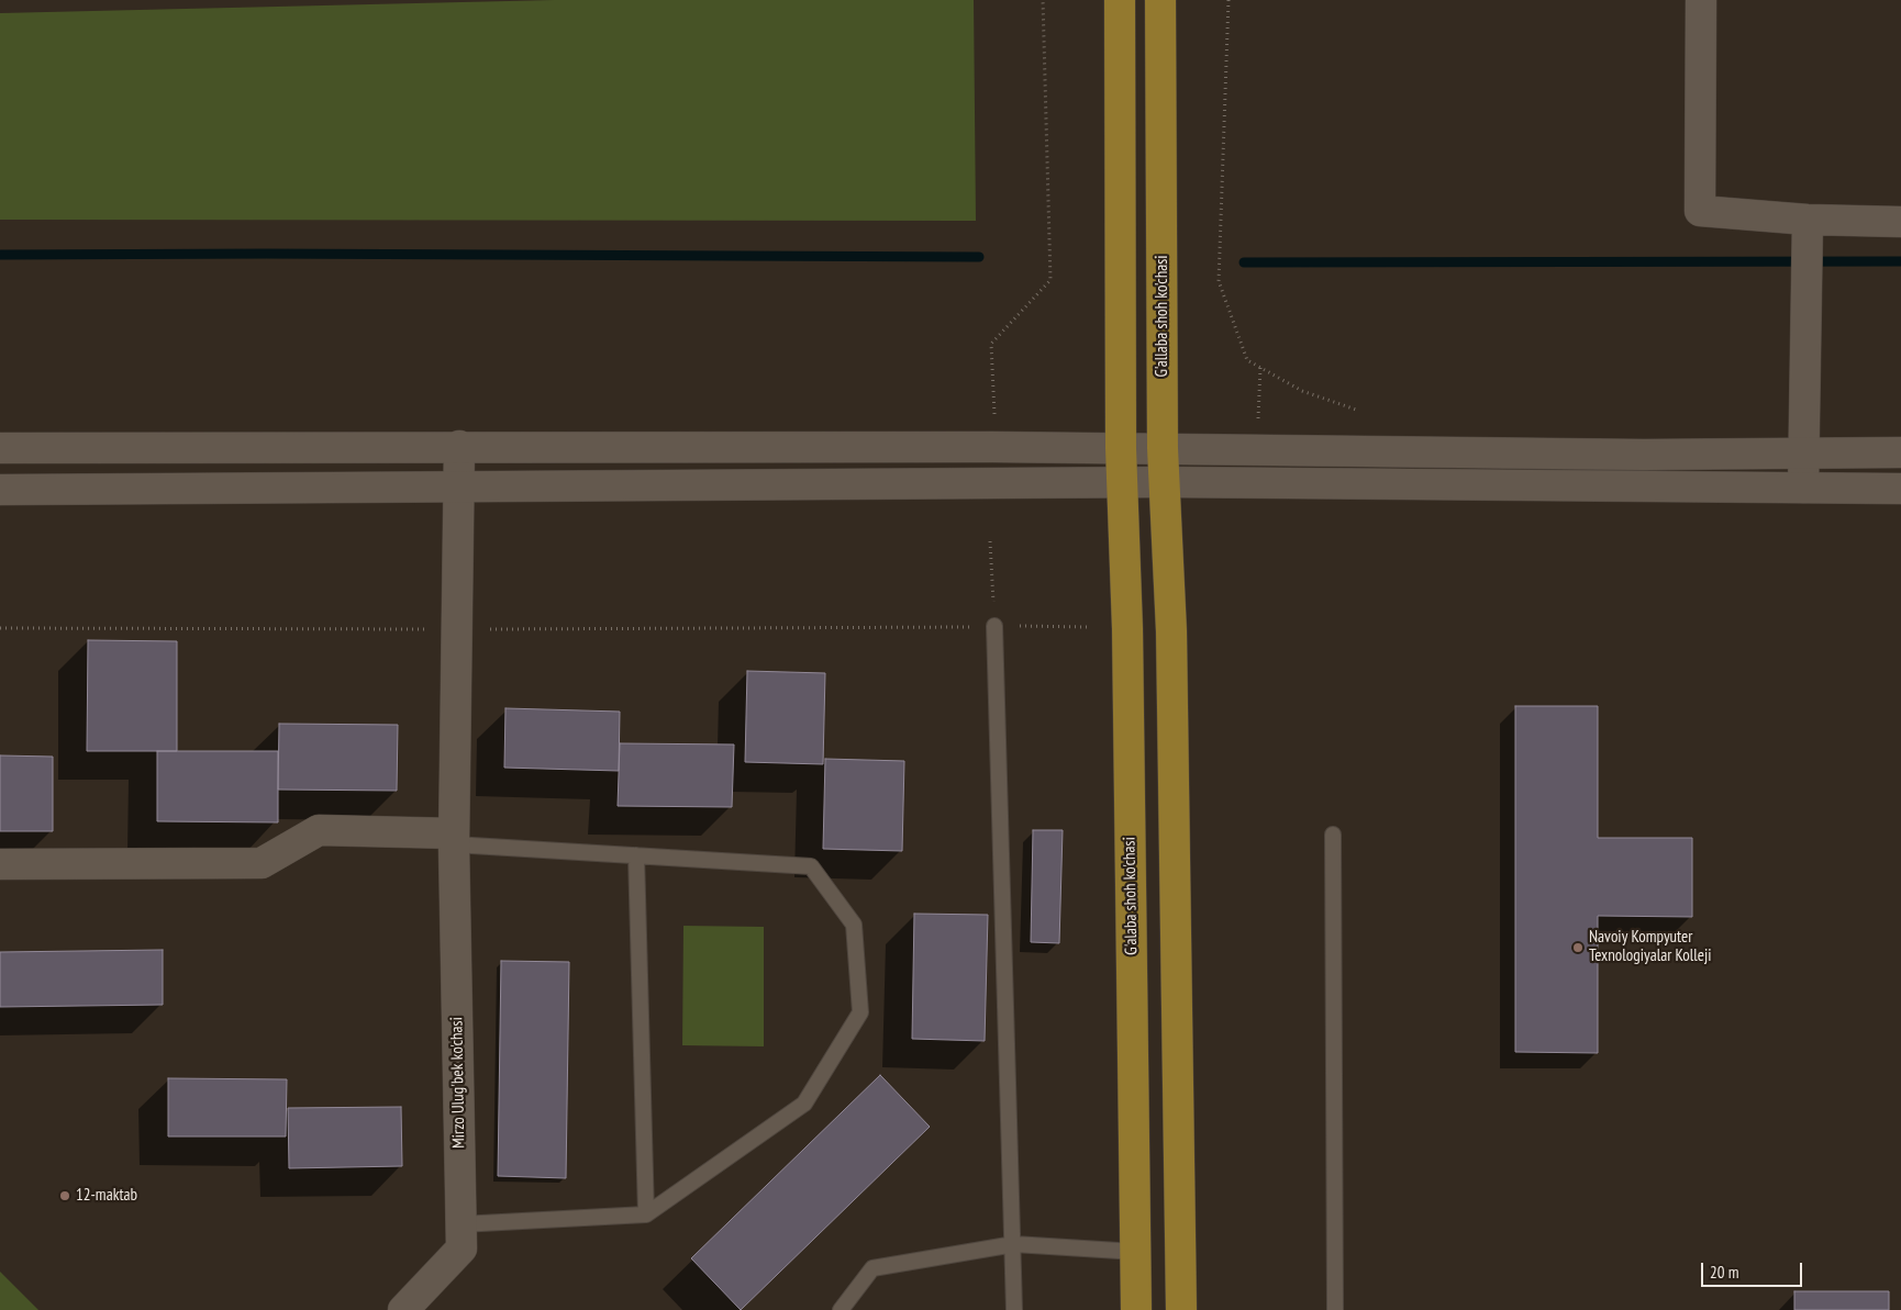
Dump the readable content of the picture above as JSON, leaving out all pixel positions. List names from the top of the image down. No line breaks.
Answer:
{"streets":{"main road":["G'allaba shoh ko'chasi","G'alaba shoh ko'chasi","Mirzo Ulug'bek ko'chasi"]},"places":["Navoiy Kompyuter Texnologiyalar Kolleji","12-maktab"],"scale_bar":"20 m"}
